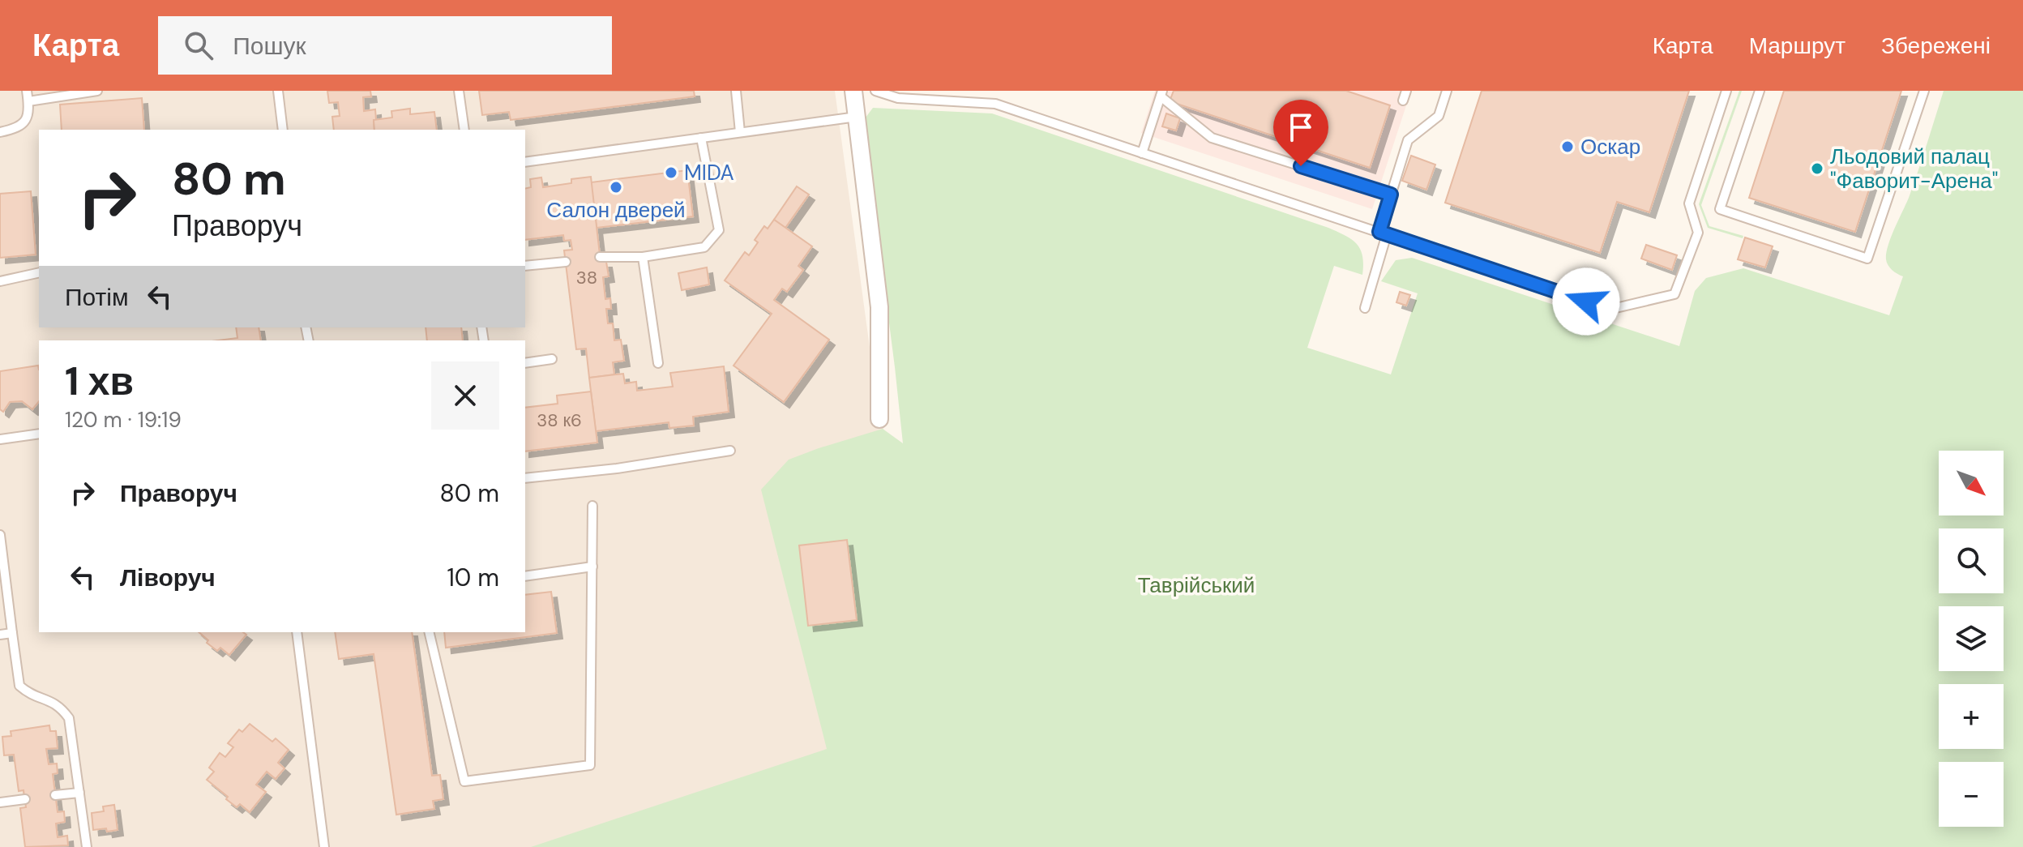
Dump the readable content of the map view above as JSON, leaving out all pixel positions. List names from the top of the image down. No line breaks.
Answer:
{"parks":["Таврійський"],"places":["Оскар","Льодовий палац \"Фаворит-Арена\"","MIDA","Салон дверей"],"house_numbers":["38","38 к6"],"north":"bottom right","page":{"header":"Карта","search":"Пошук","nav":["Карта","Маршрут","Збережені"],"turn":["80 m","Праворуч"],"then":"Потім","heading":["1 хв","120 m · 19:19"],"map_buttons":["+","−"],"list":[{"name":"Праворуч","value":"80 m"},{"name":"Ліворуч","value":"10 m"}]}}
